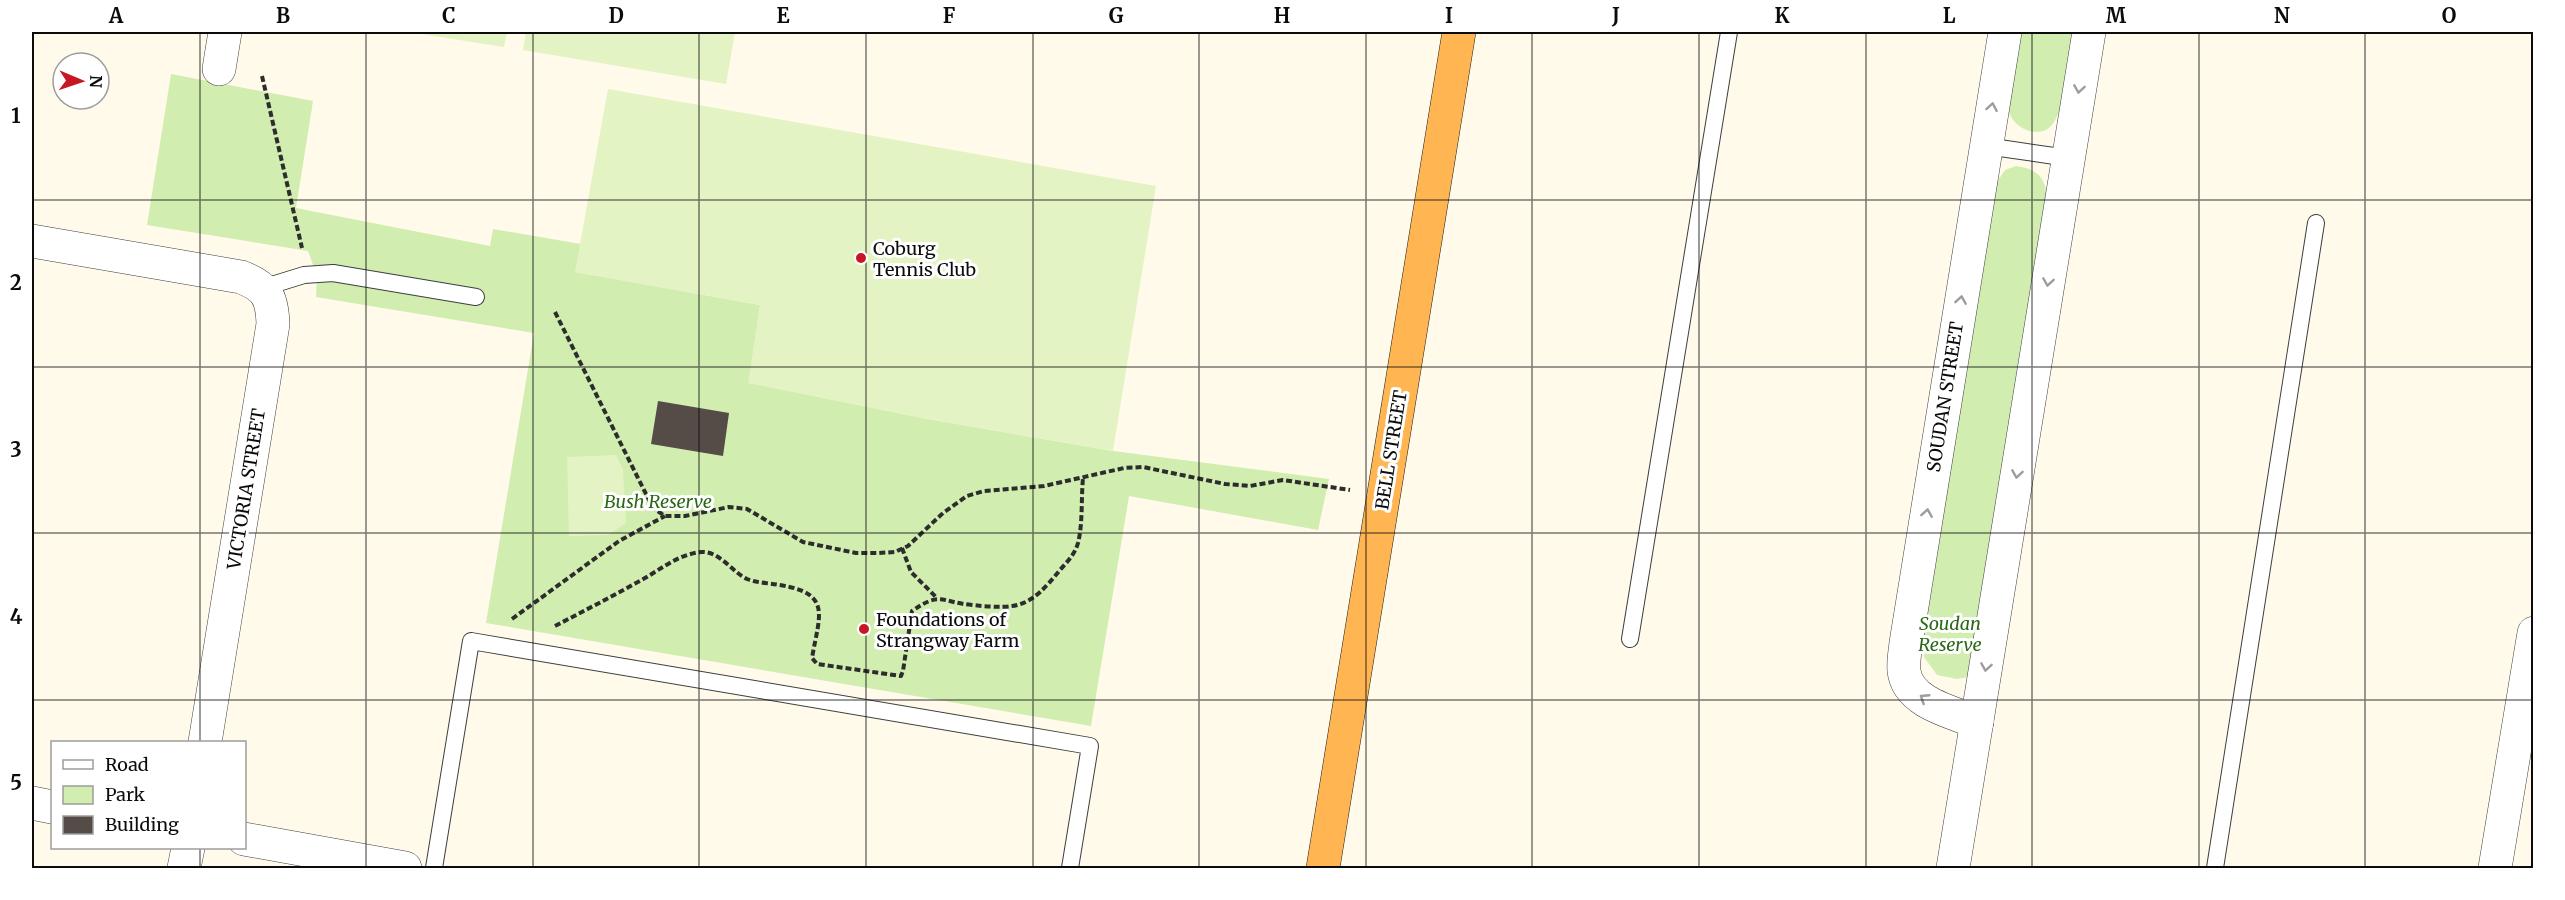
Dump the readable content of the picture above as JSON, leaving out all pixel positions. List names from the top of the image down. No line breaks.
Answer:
{"streets":{"highway":["BELL STREET"],"street":["SOUDAN STREET","VICTORIA STREET"]},"parks":["Bush Reserve","Soudan Reserve"],"places":["Coburg Tennis Club","Foundations of Strangway Farm"],"legend":["Road","Park","Building"],"north":"right","grid":{"columns":["A","B","C","D","E","F","G","H","I","J","K","L","M","N","O"],"rows":["1","2","3","4","5"]}}
